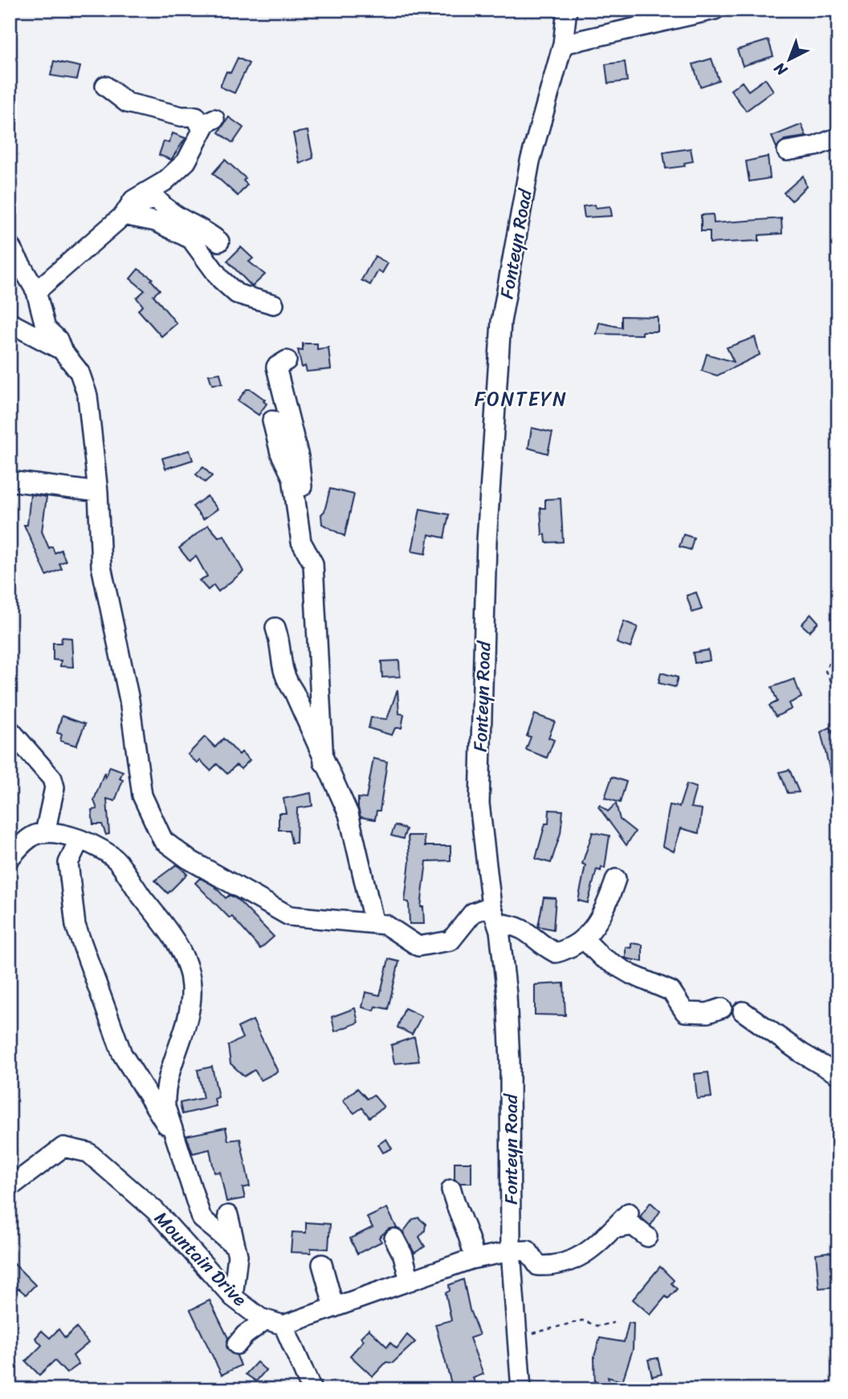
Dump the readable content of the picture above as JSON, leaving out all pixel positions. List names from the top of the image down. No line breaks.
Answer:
{"streets":{"street":["Fonteyn Road","Mountain Drive"]},"districts":["FONTEYN"],"north":"bottom left"}
